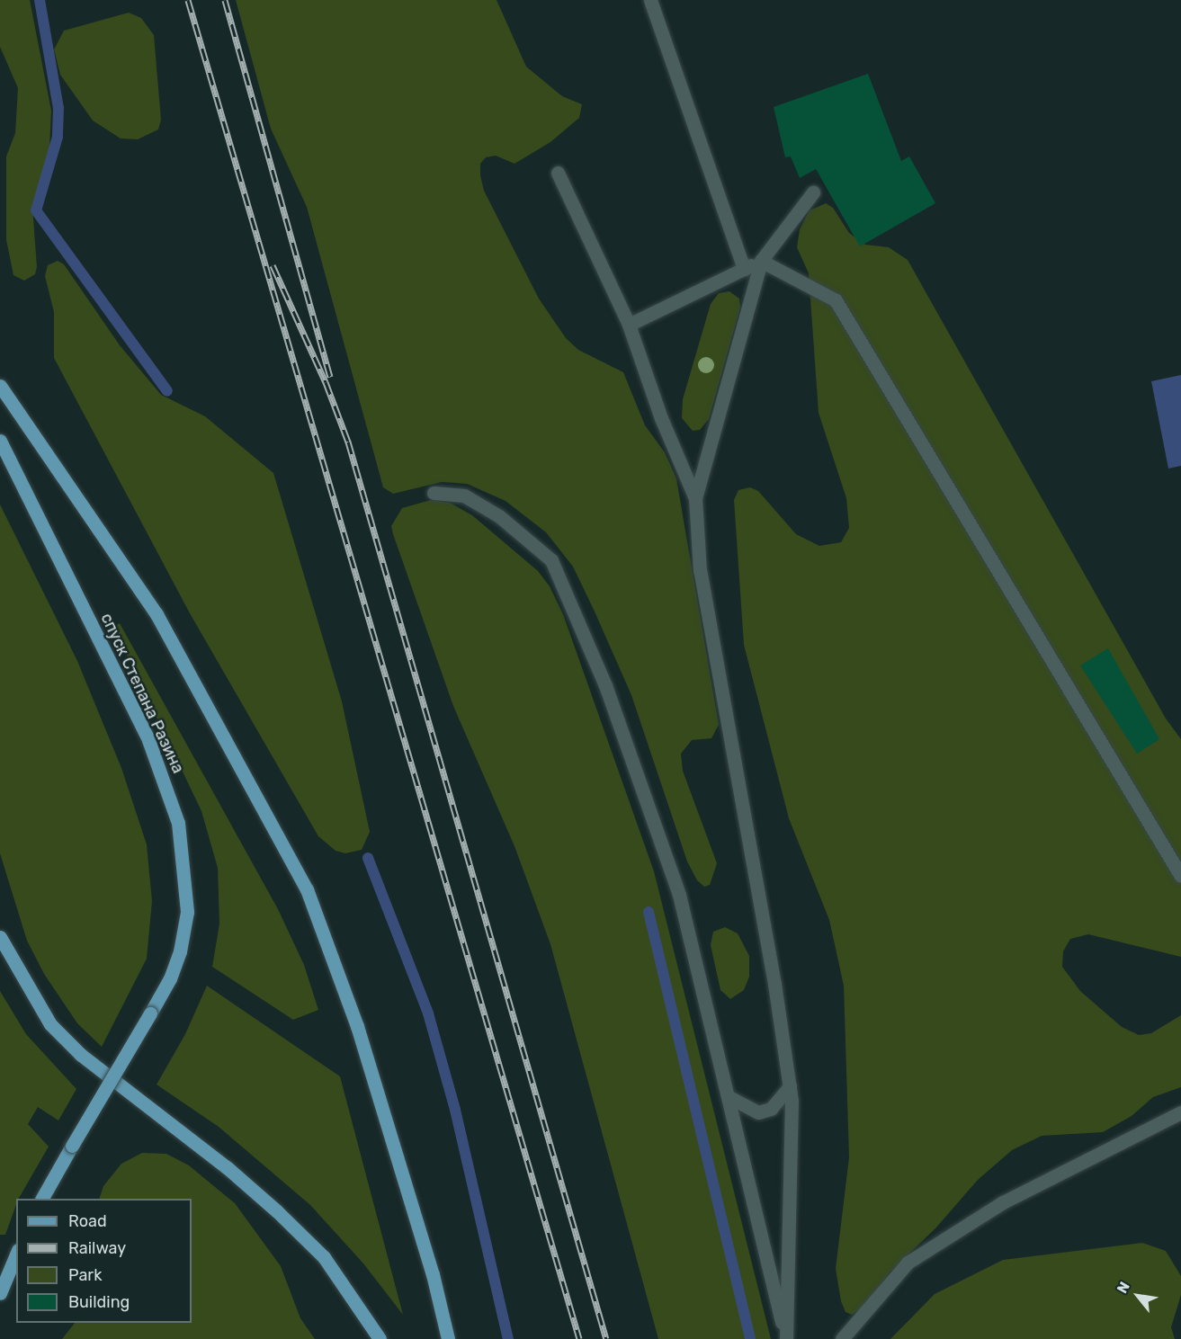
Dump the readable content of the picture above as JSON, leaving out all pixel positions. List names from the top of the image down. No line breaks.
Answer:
{"streets":{"main road":["спуск Степана Разина"]},"legend":["Road","Railway","Park","Building"],"north":"top left"}
